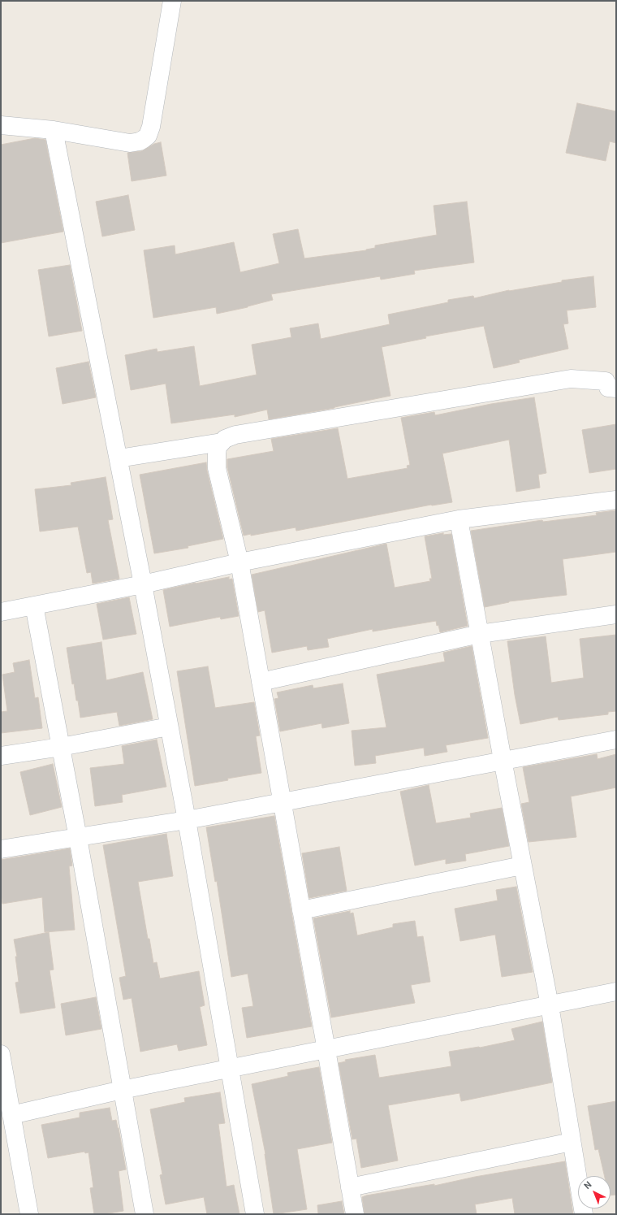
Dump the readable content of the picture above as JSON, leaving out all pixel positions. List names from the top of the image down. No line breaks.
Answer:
{"north":"top left"}
